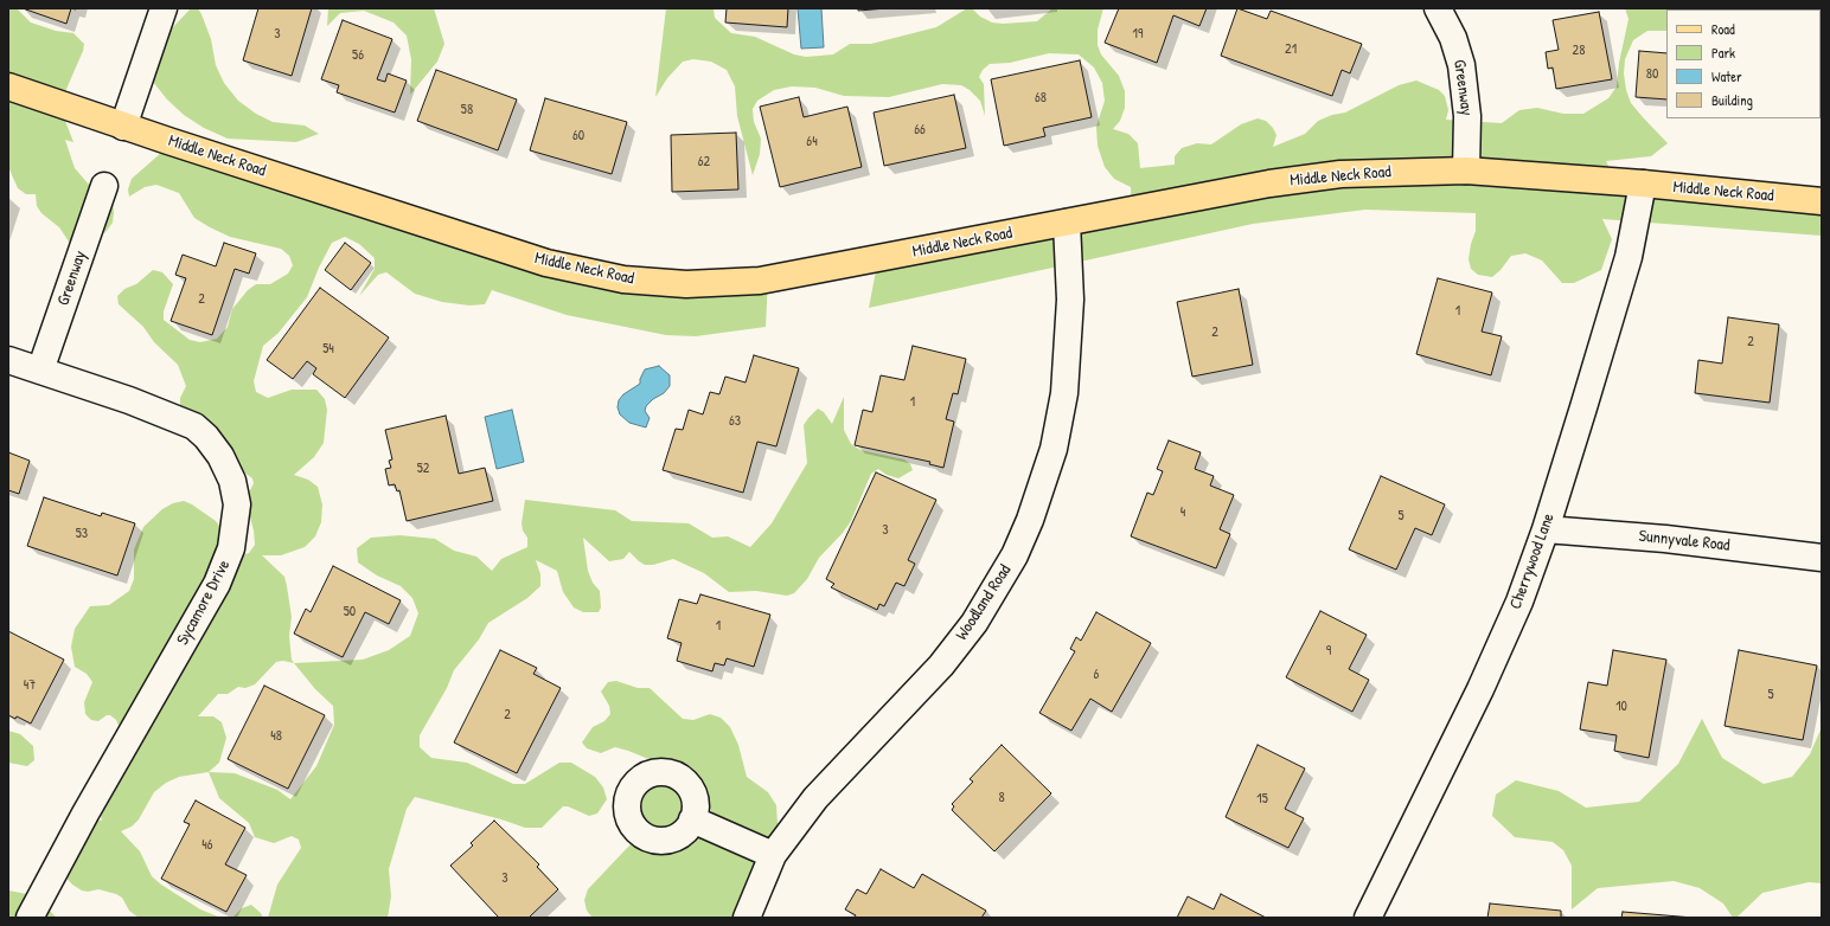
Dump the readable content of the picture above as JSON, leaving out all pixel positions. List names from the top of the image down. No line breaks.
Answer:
{"streets":{"main road":["Middle Neck Road"],"street":["Greenway","Sunnyvale Road","Cherrywood Lane","Sycamore Drive","Woodland Road"]},"crossings":[["Greenway","Middle Neck Road"],["Greenway","Sycamore Drive"],["Middle Neck Road","Cherrywood Lane"],["Middle Neck Road","Woodland Road"],["Sunnyvale Road","Cherrywood Lane"]],"house_numbers":["3","19","21","28","56","80","68","58","66","60","64","62","2","1","2","2","54","1","63","52","4","5","3","53","50","1","9","6","47","5","10","2","48","8","15","46","3"],"legend":["Road","Park","Water","Building"]}
